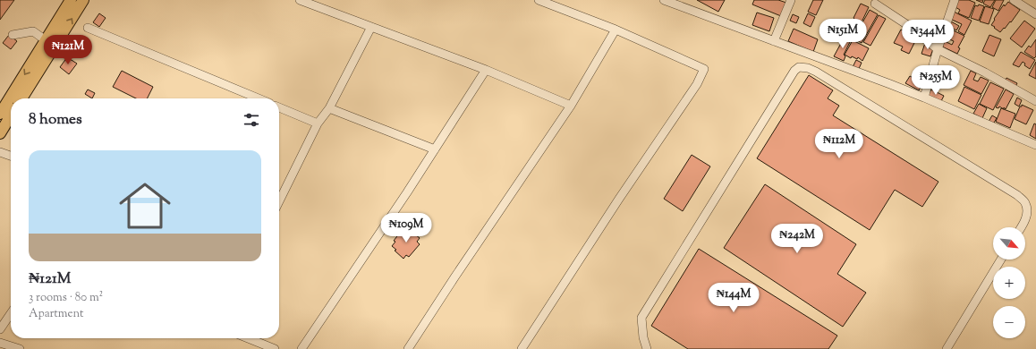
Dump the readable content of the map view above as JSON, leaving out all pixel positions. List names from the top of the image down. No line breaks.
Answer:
{"north":"bottom right","page":{"price":["₦151M","₦344M","₦121M","₦255M","₦112M","₦109M","₦242M","₦144M"],"heading":"8 homes","list":[{"name":"₦121M","note":"3 rooms · 80 m² · Apartment"}],"map_buttons":["+","−"]}}
